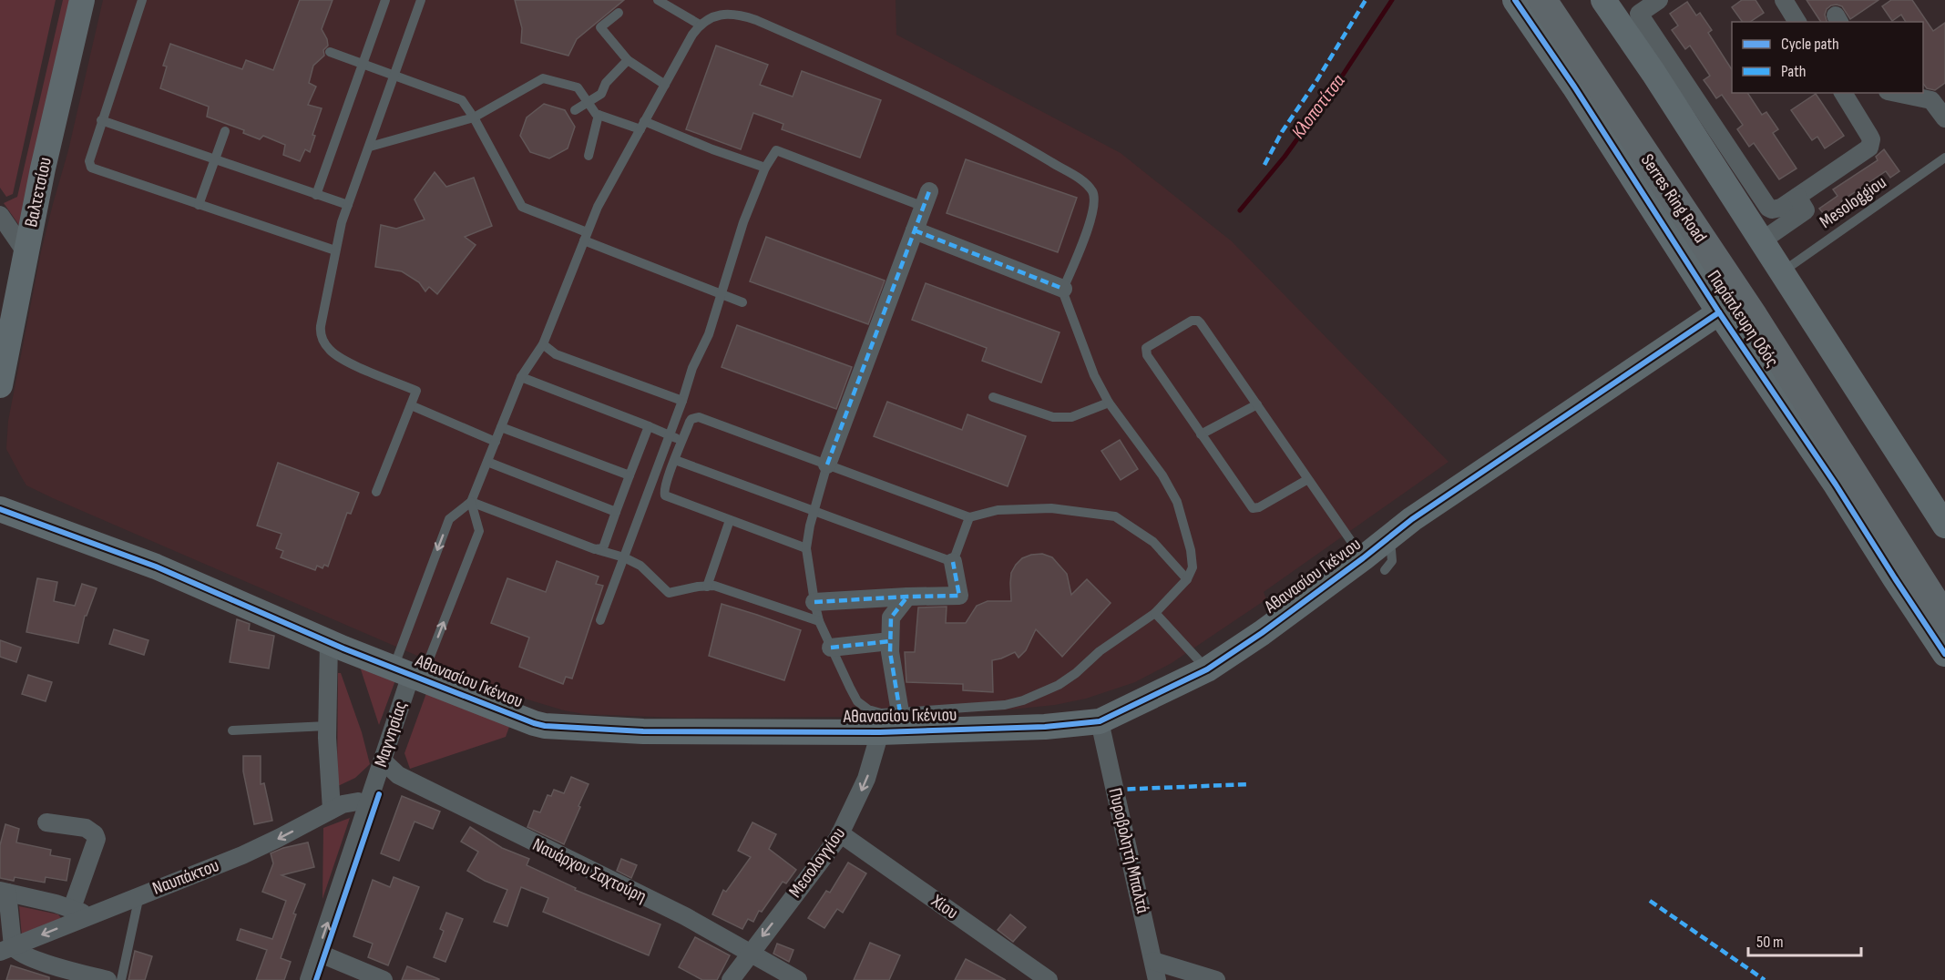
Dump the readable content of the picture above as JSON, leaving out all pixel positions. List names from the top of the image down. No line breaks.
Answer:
{"streets":{"main road":["Serres Ring Road"],"street":["Βαλτετσίου","Παράπλευρη Οδός","Αθανασίου Γκένιου","Μαγνησίας","Πυροβολητή Μπαλτά","Μεσολογγίου","Ναυάρχου Σαχτούρη","Ναυπάκτου","Χίου"],"lane":["Mesologgiou"]},"crossings":[["Παράπλευρη Οδός","Αθανασίου Γκένιου"],["Αθανασίου Γκένιου","Μαγνησίας"],["Αθανασίου Γκένιου","Πυροβολητή Μπαλτά"],["Αθανασίου Γκένιου","Μεσολογγίου"],["Μαγνησίας","Ναυάρχου Σαχτούρη"],["Μαγνησίας","Ναυπάκτου"],["Μεσολογγίου","Ναυάρχου Σαχτούρη"],["Μεσολογγίου","Χίου"]],"one_way":["Μαγνησίας","Μεσολογγίου","Ναυπάκτου"],"water":["Κλοποτίτσα"],"legend":["Cycle path","Path"],"scale_bar":"50 m"}
